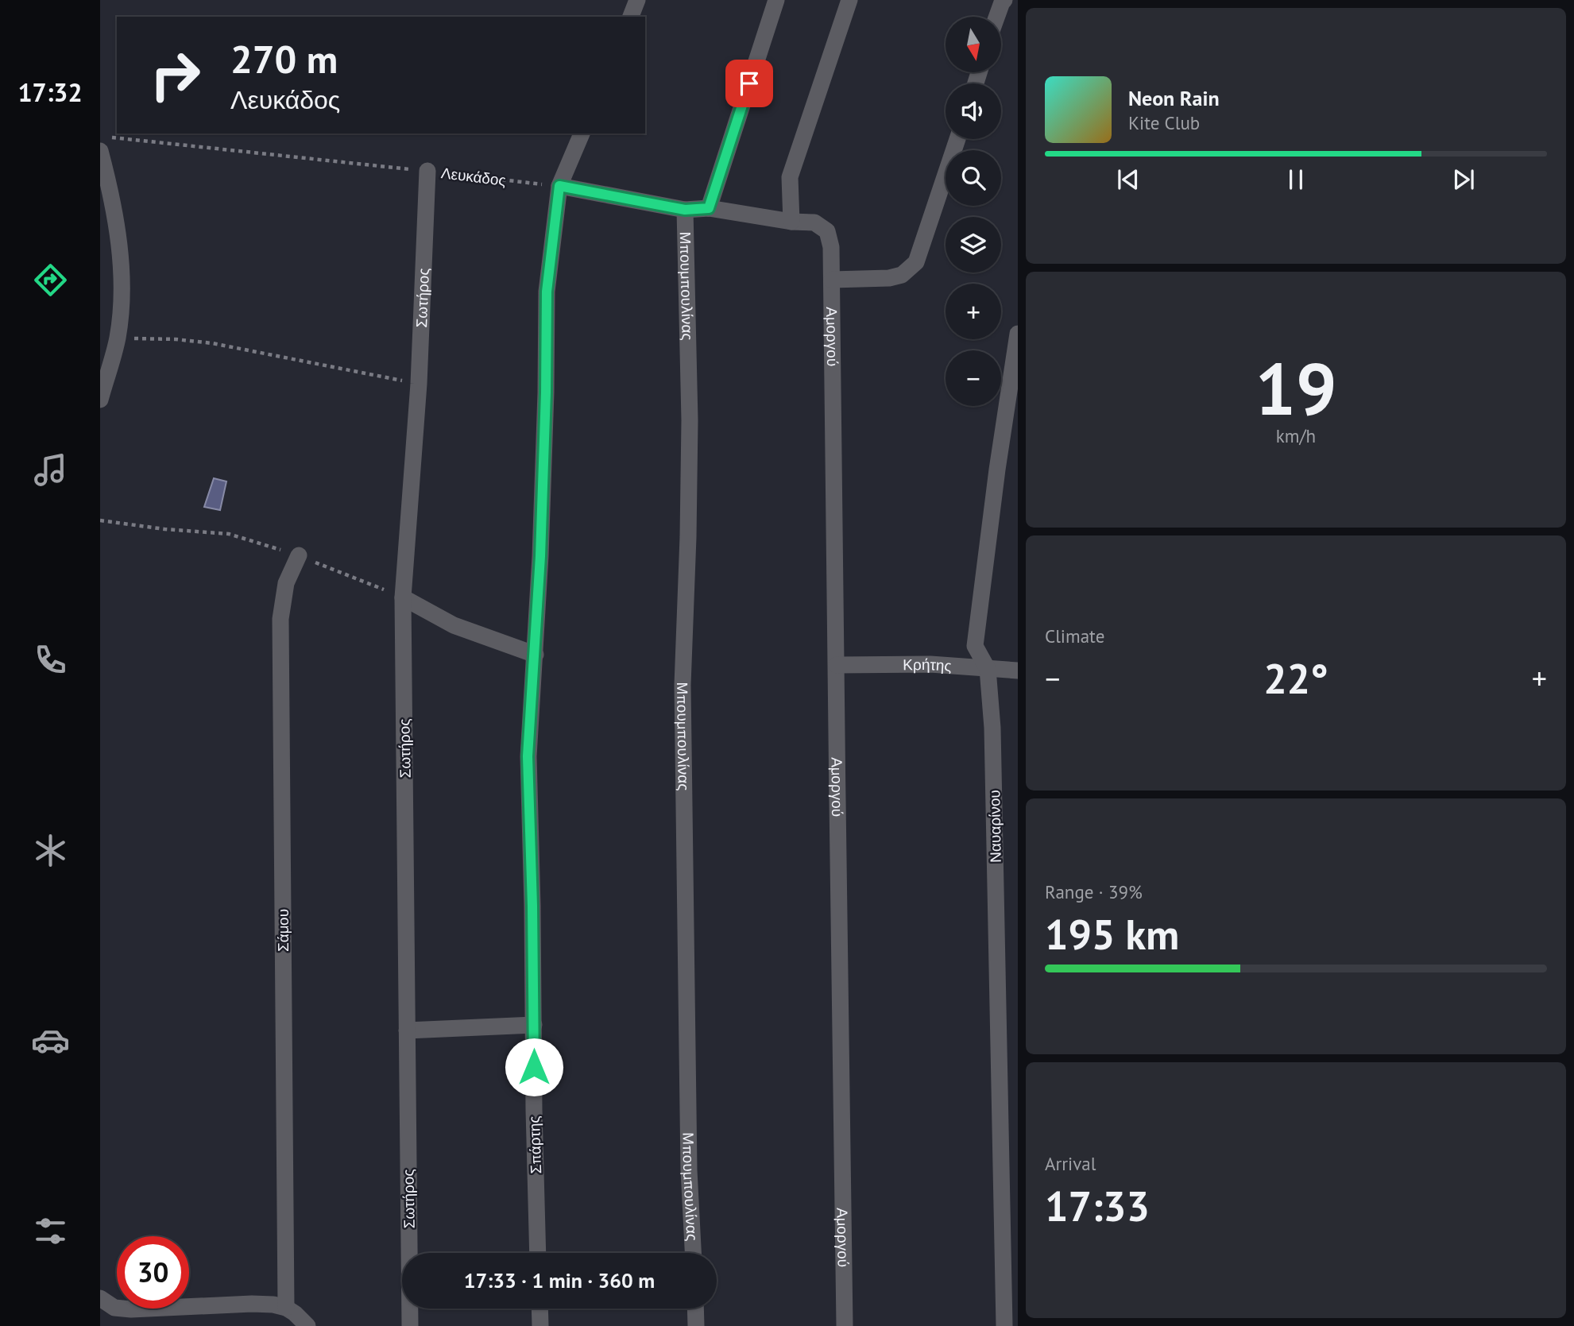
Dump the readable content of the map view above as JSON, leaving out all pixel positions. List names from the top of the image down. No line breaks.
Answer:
{"streets":{"street":["Μπουμπουλίνας","Σωτήρος","Αμοργού","Κρήτης","Ναυαρίνου","Σάμου","Σπάρτης"],"path":["Λευκάδος"]},"crossings":[["Λευκάδος","Σωτήρος"],["Λευκάδος","Σπάρτης"],["Αμοργού","Κρήτης"],["Κρήτης","Ναυαρίνου"]],"north":"bottom","page":{"tabs":"17:32","map_buttons":["+","−"],"turn":["270 m","Λευκάδος"],"song":["Neon Rain","Kite Club"],"tile":[["19","km/h"],"Climate",["Range · 39%","195 km"],["Arrival","17:33"]],"heat":["−","22°","+"],"limit":"30","trip":"17:33 · 1 min · 360 m"}}
